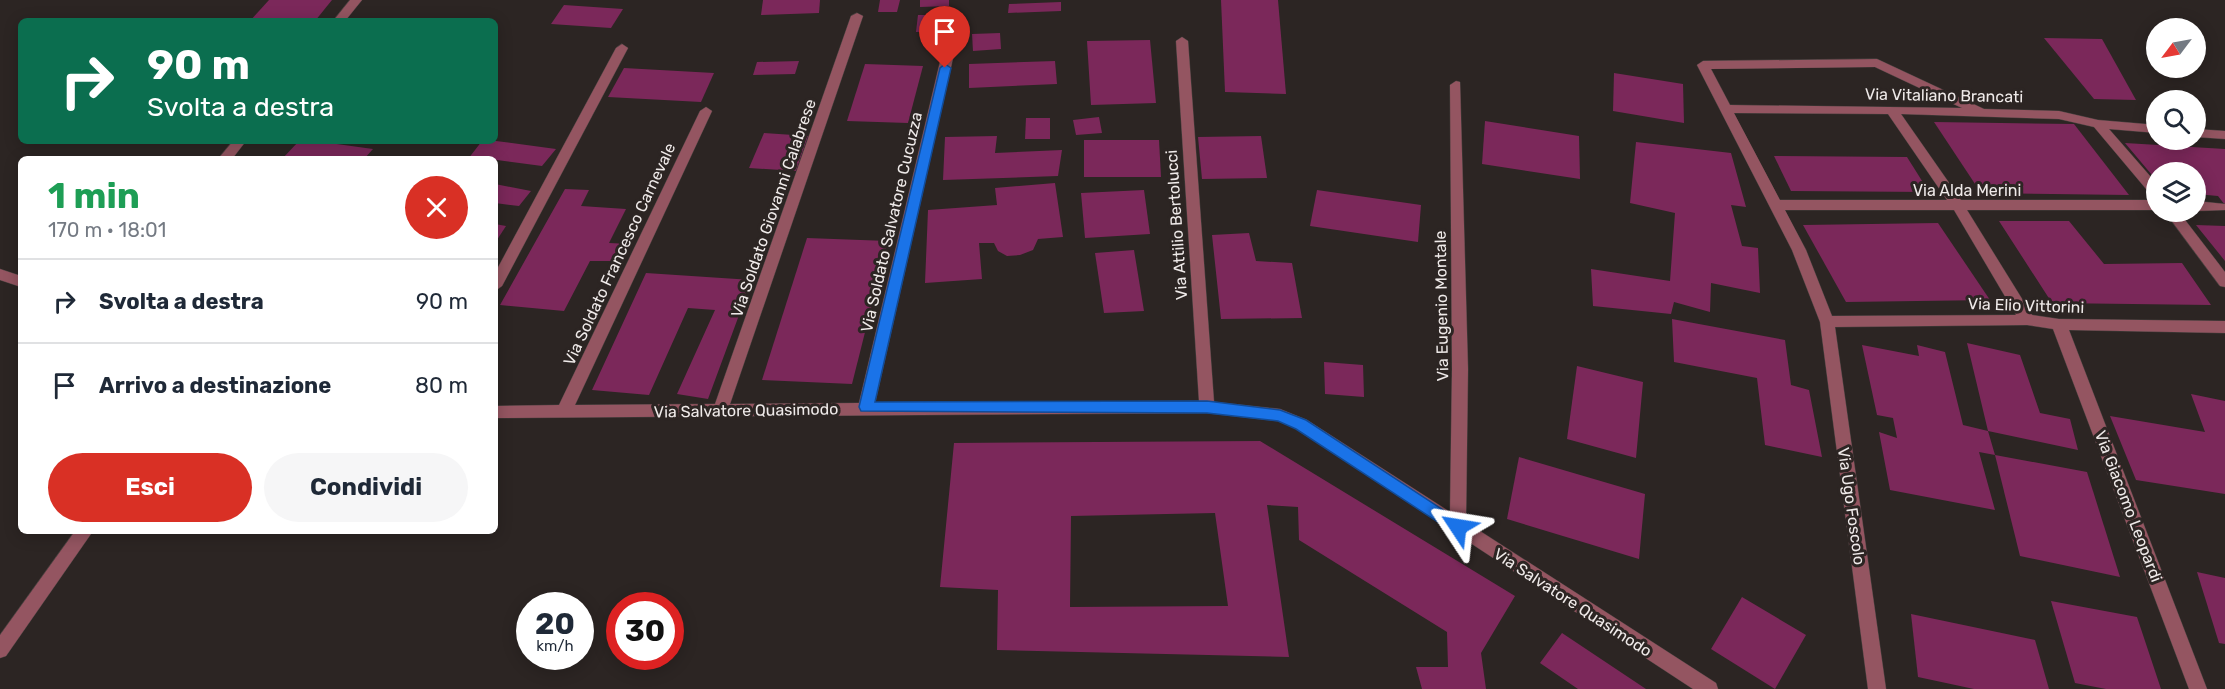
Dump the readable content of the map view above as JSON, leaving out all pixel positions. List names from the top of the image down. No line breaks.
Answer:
{"streets":{"street":["Via Vitaliano Brancati","Via Alda Merini","Via Soldato Giovanni Calabrese","Via Soldato Salvatore Cucuzza","Via Attilio Bertolucci","Via Soldato Francesco Carnevale","Via Elio Vittorini","Via Eugenio Montale","Via Salvatore Quasimodo","Via Ugo Foscolo","Via Giacomo Leopardi"]},"crossings":[["Via Vitaliano Brancati","Via Ugo Foscolo"],["Via Alda Merini","Via Ugo Foscolo"],["Via Soldato Giovanni Calabrese","Via Salvatore Quasimodo"],["Via Soldato Salvatore Cucuzza","Via Salvatore Quasimodo"],["Via Attilio Bertolucci","Via Salvatore Quasimodo"],["Via Soldato Francesco Carnevale","Via Salvatore Quasimodo"],["Via Elio Vittorini","Via Ugo Foscolo"],["Via Elio Vittorini","Via Giacomo Leopardi"],["Via Eugenio Montale","Via Salvatore Quasimodo"]],"north":"bottom left","page":{"turn":["90 m","Svolta a destra"],"heading":["1 min","170 m · 18:01"],"list":[{"name":"Svolta a destra","value":"90 m"},{"name":"Arrivo a destinazione","value":"80 m"}],"buttons":["Esci","Condividi"],"speed":"20 km/h","limit":"30"}}
